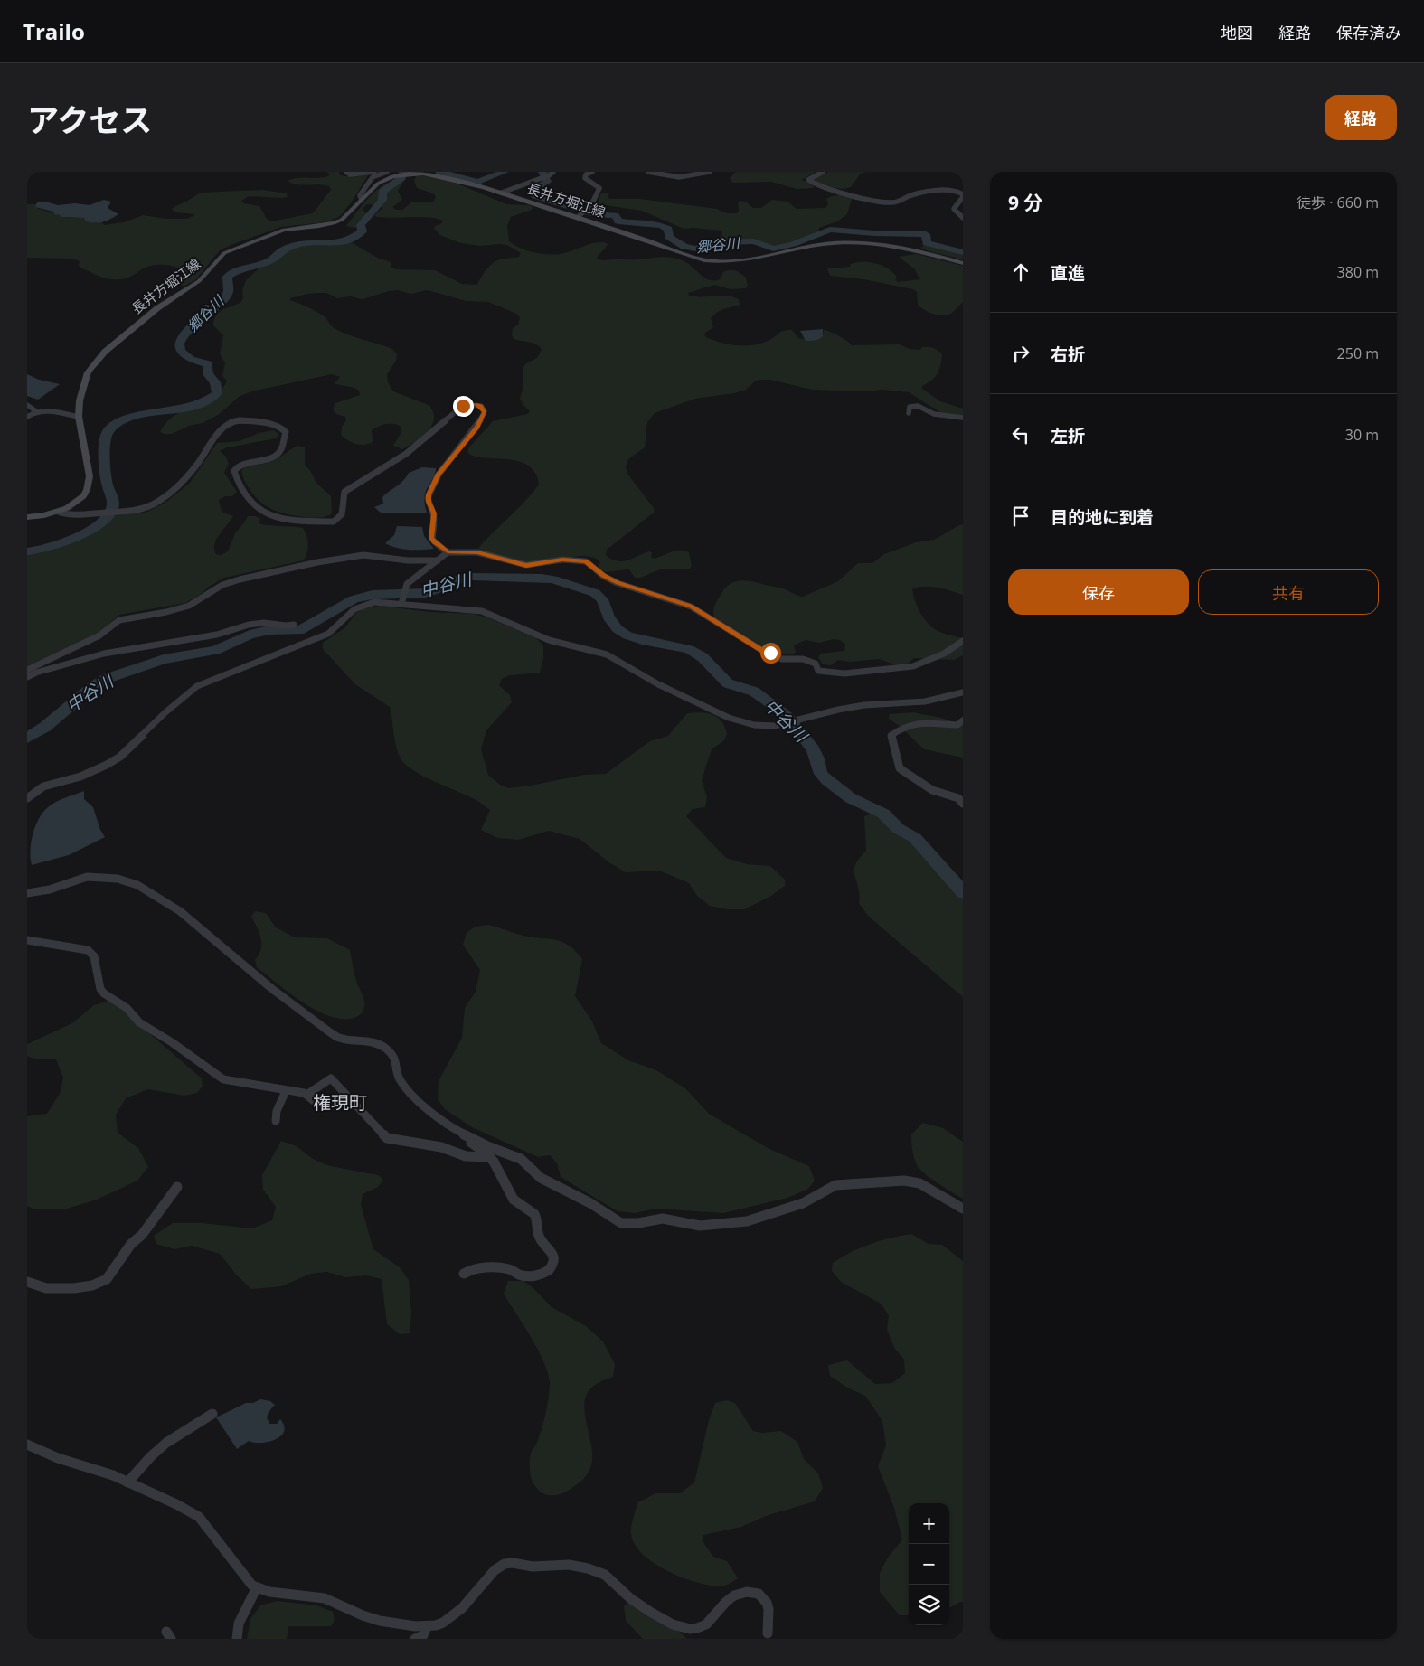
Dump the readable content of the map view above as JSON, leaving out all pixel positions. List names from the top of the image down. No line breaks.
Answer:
{"streets":{"main road":["長井方堀江線"]},"districts":["権現町"],"water":["郷谷川","中谷川"],"page":{"header":"Trailo","nav":["地図","経路","保存済み"],"title":"アクセス","buttons":["経路",["保存","共有"]],"heading":["9 分","徒歩 · 660 m"],"list":[["直進","380 m"],["右折","250 m"],["左折","30 m"],"目的地に到着"],"map_buttons":["+","−"]}}
